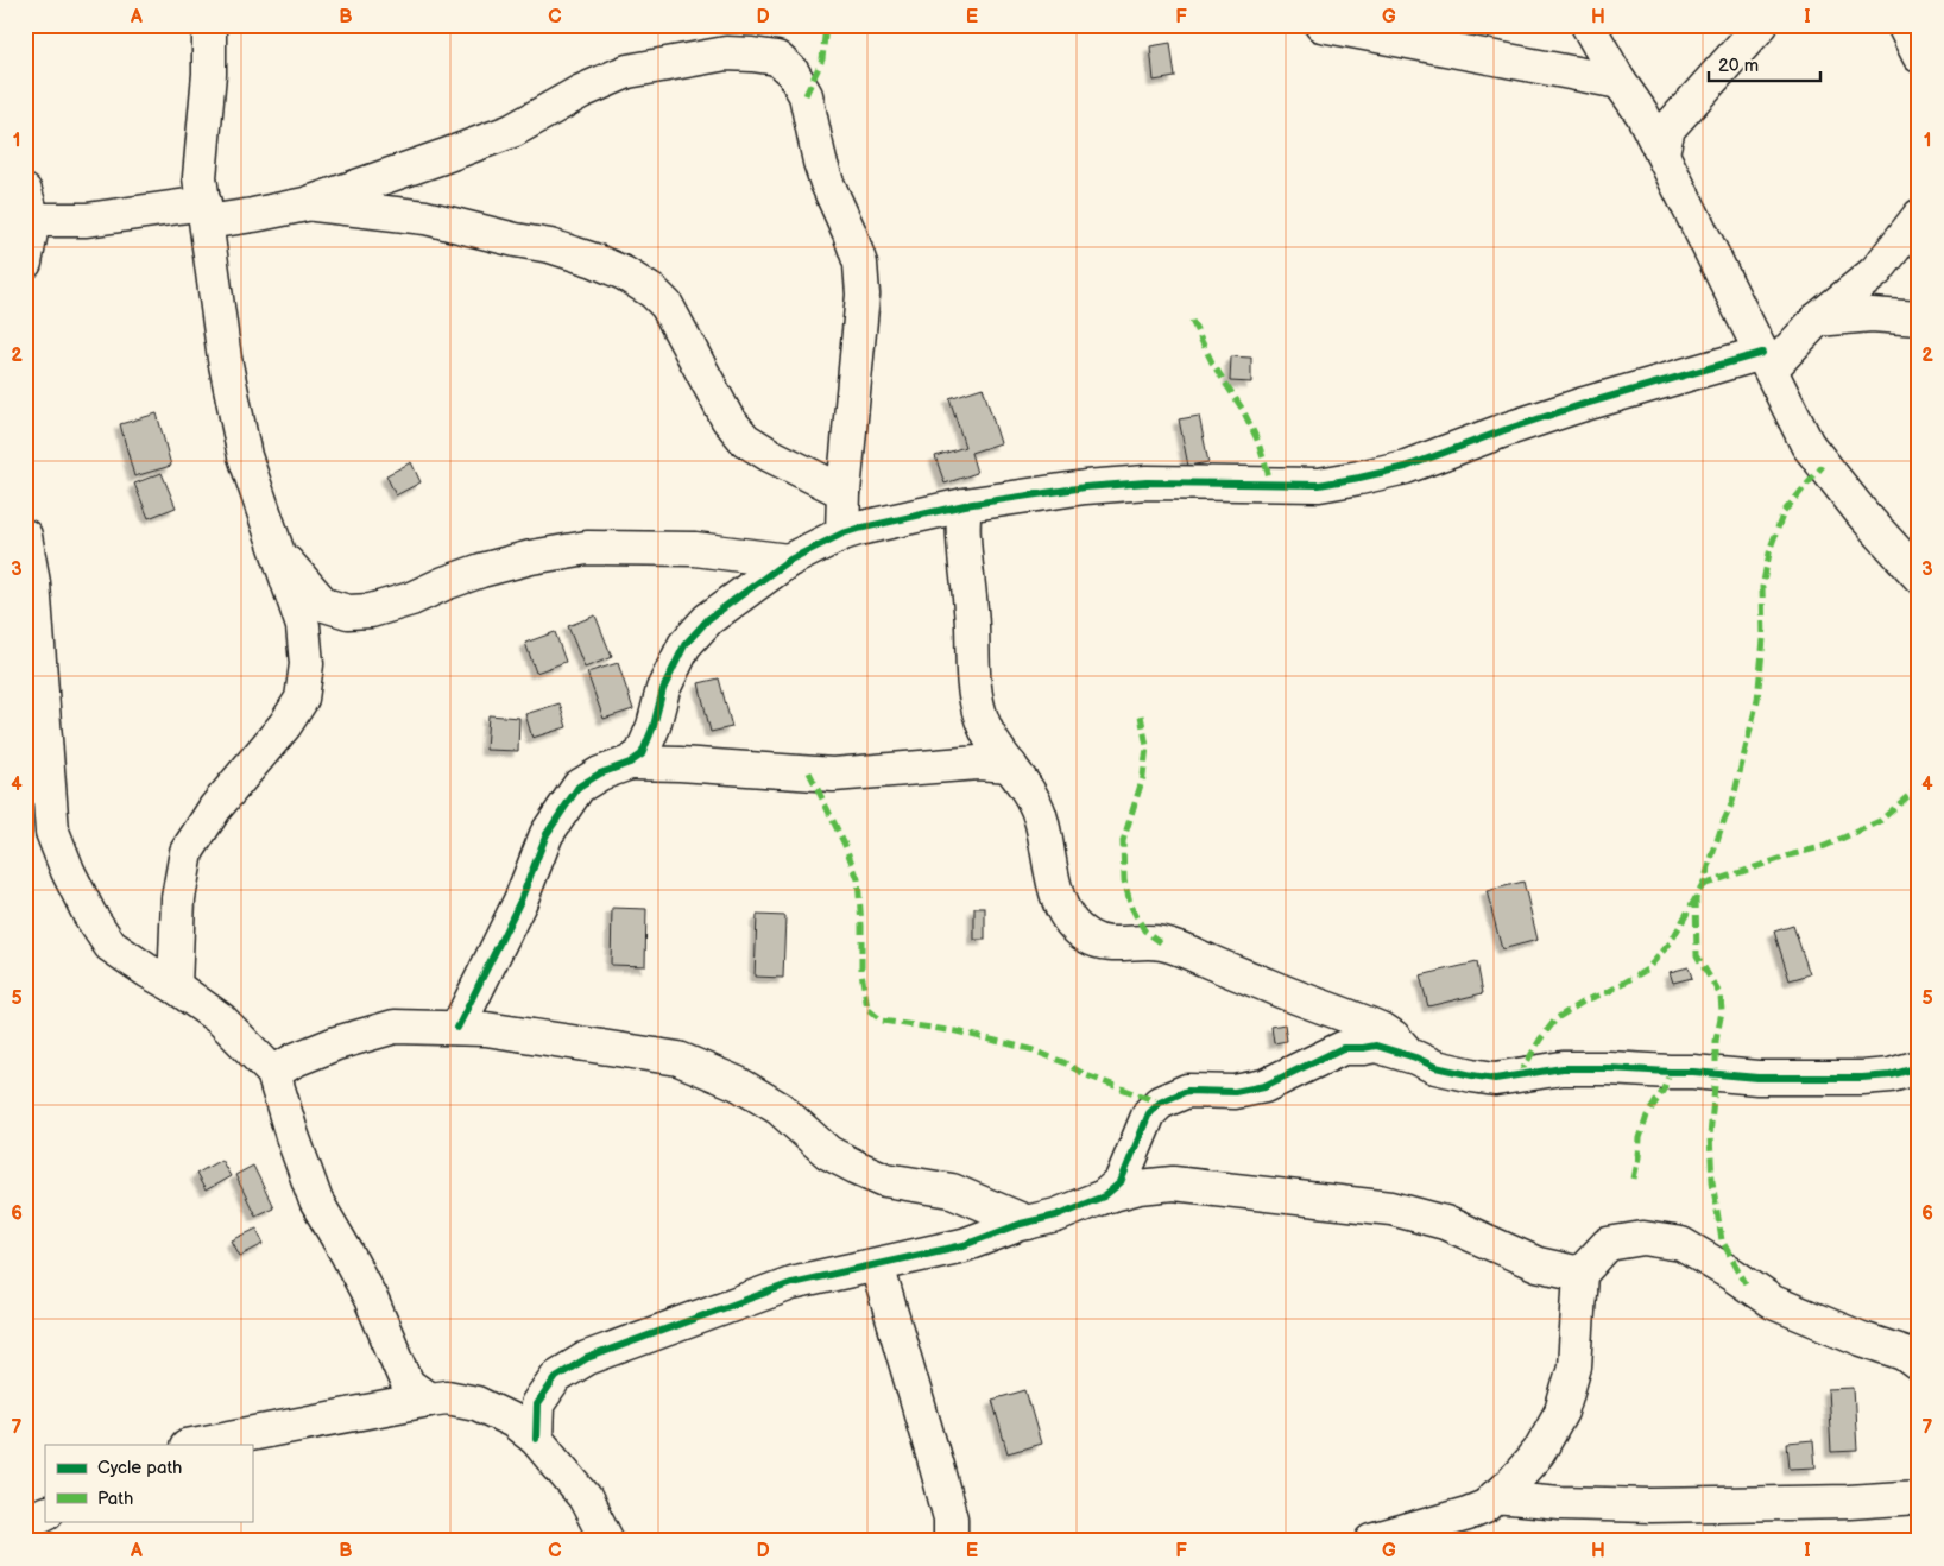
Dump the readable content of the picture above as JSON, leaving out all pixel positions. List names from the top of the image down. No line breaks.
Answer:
{"legend":["Cycle path","Path"],"scale_bar":"20 m","grid":{"columns":["A","B","C","D","E","F","G","H","I"],"rows":["1","2","3","4","5","6","7"]}}
